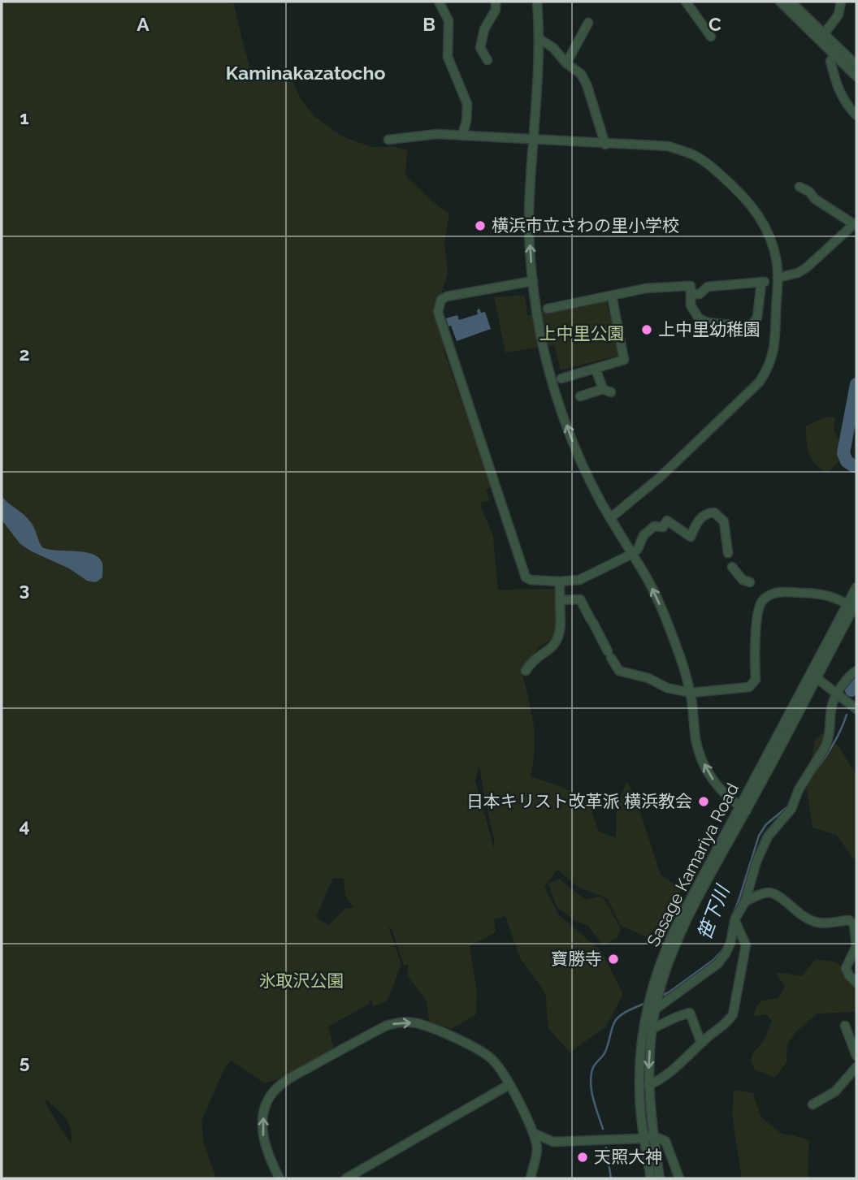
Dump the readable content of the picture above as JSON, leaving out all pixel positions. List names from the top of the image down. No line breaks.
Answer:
{"streets":{"street":["Sasage Kamariya Road"]},"districts":["Kaminakazatocho"],"water":["笹下川"],"parks":["上中里公園","氷取沢公園"],"places":["横浜市立さわの里小学校","上中里幼稚園","日本キリスト改革派 横浜教会","寶勝寺","天照大神"],"grid":{"columns":["A","B","C"],"rows":["1","2","3","4","5"]}}
